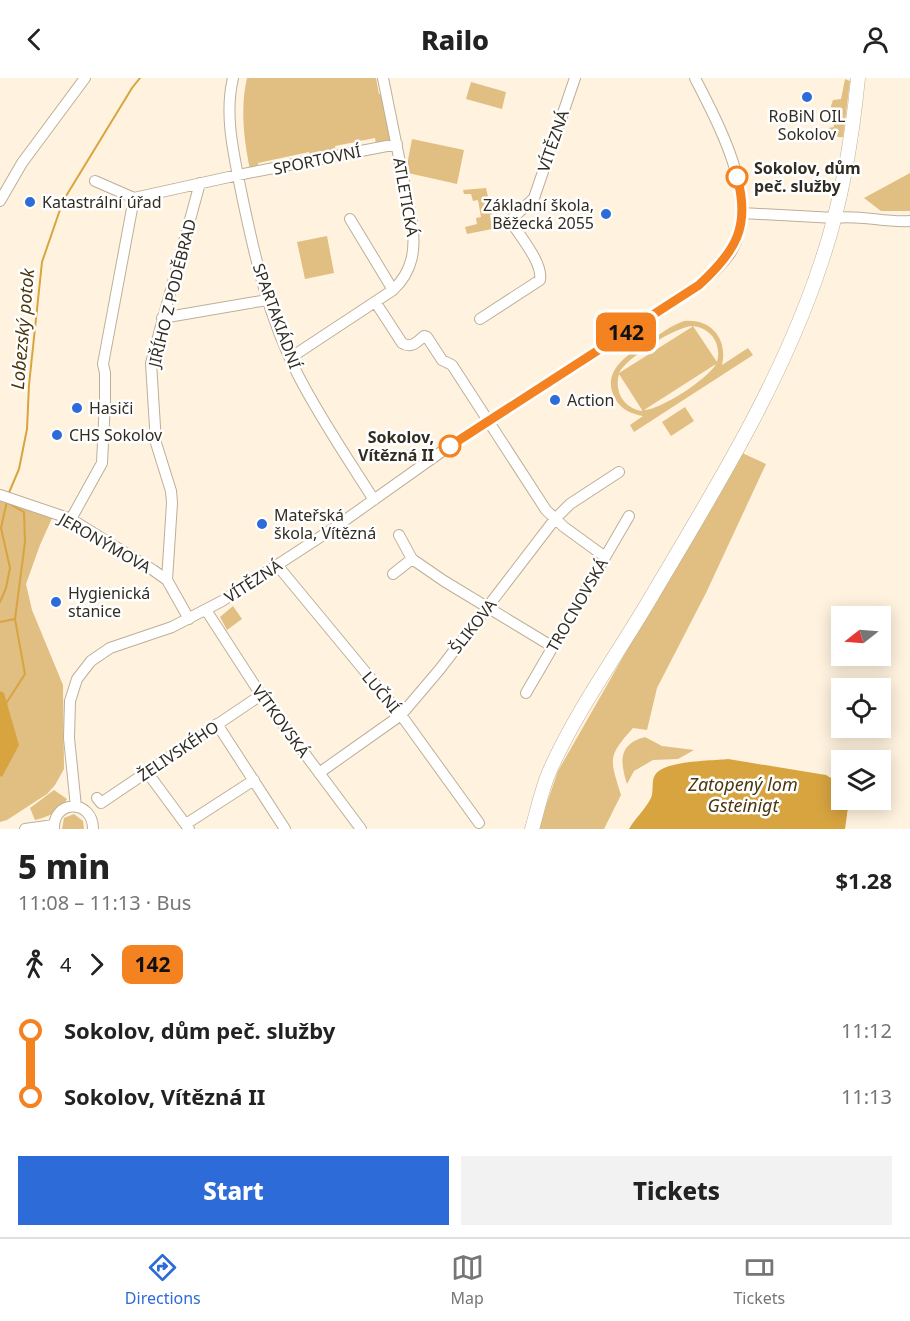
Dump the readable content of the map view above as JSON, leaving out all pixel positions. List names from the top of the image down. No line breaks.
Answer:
{"streets":{"street":["VÍTĚZNÁ","SPORTOVNÍ","ATLETICKÁ","JIŘÍHO Z PODĚBRAD","SPARTAKIÁDNÍ","JERONÝMOVA","TROCNOVSKÁ","ŠLIKOVA","LUČNÍ","VÍTKOVSKÁ","ŽELIVSKÉHO"]},"crossings":[["VÍTĚZNÁ","SPARTAKIÁDNÍ"],["VÍTĚZNÁ","JERONÝMOVA"],["VÍTĚZNÁ","LUČNÍ"],["VÍTĚZNÁ","VÍTKOVSKÁ"],["SPORTOVNÍ","ATLETICKÁ"],["SPORTOVNÍ","JIŘÍHO Z PODĚBRAD"],["SPORTOVNÍ","SPARTAKIÁDNÍ"],["ATLETICKÁ","SPARTAKIÁDNÍ"],["JIŘÍHO Z PODĚBRAD","JERONÝMOVA"],["ŠLIKOVA","LUČNÍ"],["ŠLIKOVA","VÍTKOVSKÁ"],["VÍTKOVSKÁ","ŽELIVSKÉHO"]],"water":["Lobezský potok","Zatopený lom Gsteinigt"],"places":["RoBiN OIL Sokolov","Sokolov, dům peč. služby","Katastrální úřad","Základní škola, Běžecká 2055","Action","Hasiči","CHS Sokolov","Sokolov, Vítězná II","Mateřská škola, Vítězná","Hygienická stanice"],"lines":["bus line 142"],"north":"left","page":{"header":"Railo","on_map":"142","heading":["5 min","11:08 – 11:13 · Bus","$1.28"],"legs":["4","142"],"list":[{"name":"Sokolov, dům peč. služby","value":"11:12"},{"name":"Sokolov, Vítězná II","value":"11:13"}],"buttons":["Start","Tickets"],"tabs":["Directions","Map","Tickets"]}}
